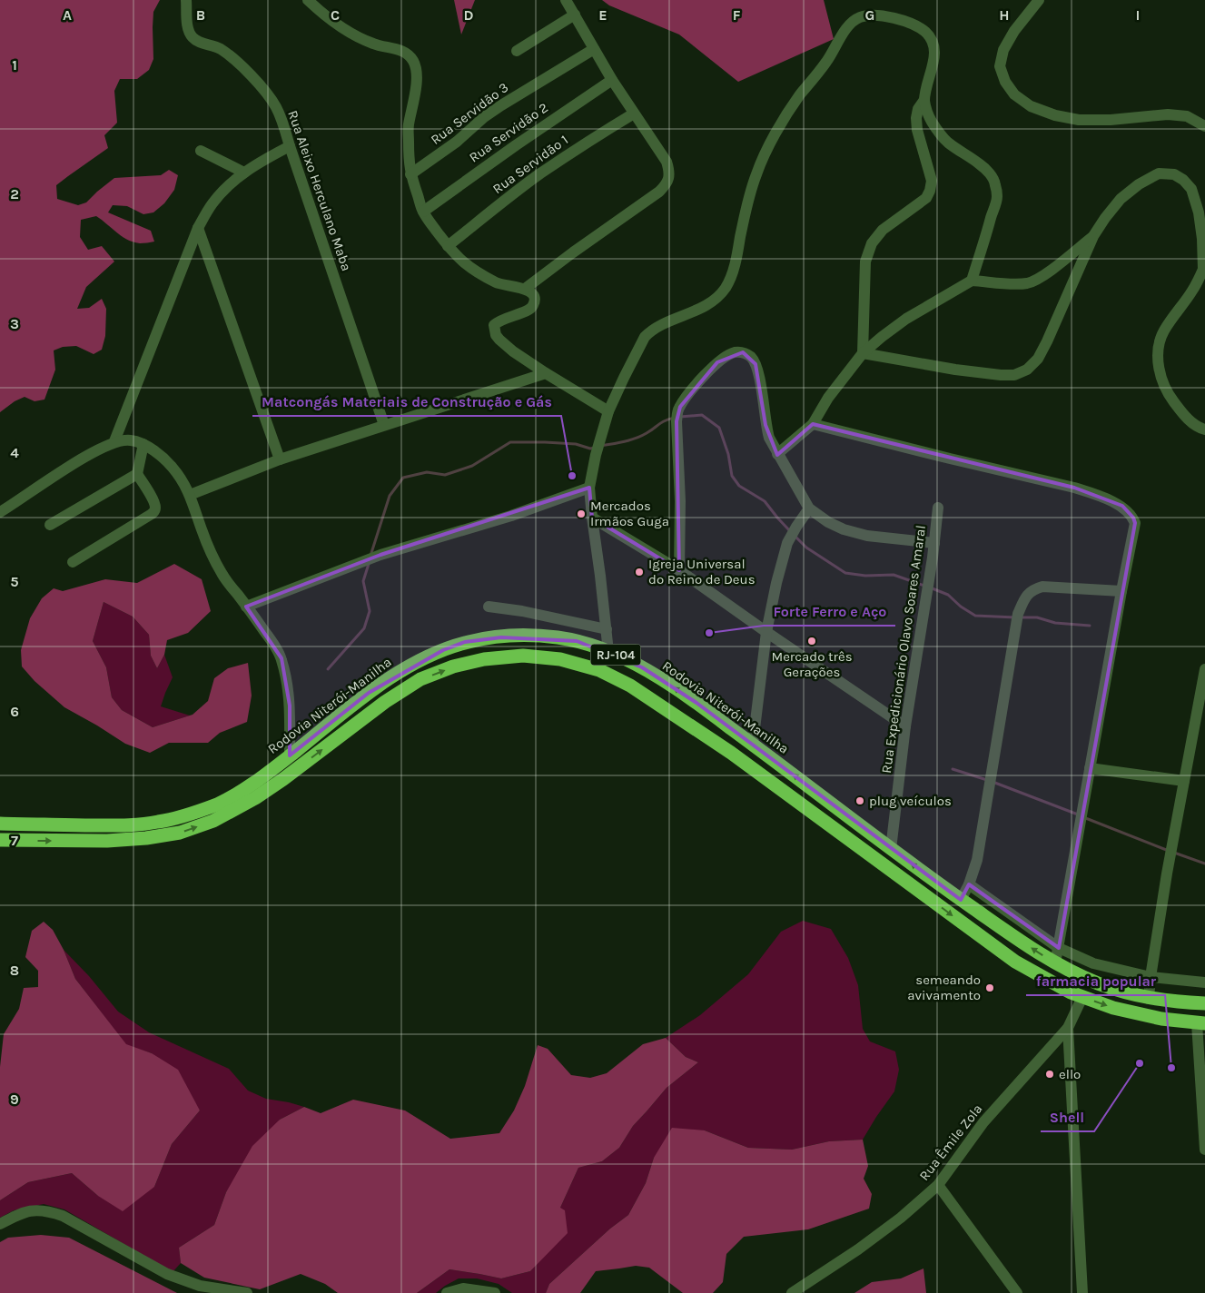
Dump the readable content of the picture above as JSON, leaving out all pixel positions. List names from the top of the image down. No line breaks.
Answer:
{"streets":{"highway":["RJ-104","Rodovia Niterói-Manilha"],"street":["Rua Servidão 3","Rua Servidão 2","Rua Servidão 1","Rua Aleixo Herculano Maba","Rua Expedicionário Olavo Soares Amaral","Rua Êmile Zola"]},"crossings":[["Rua Expedicionário Olavo Soares Amaral","Rodovia Niterói-Manilha"],["RJ-104","Rua Êmile Zola"]],"one_way":["Rodovia Niterói-Manilha"],"places":["Matcongás Materiais de Construção e Gás","Mercados Irmãos Guga","Igreja Universal do Reino de Deus","Forte Ferro e Aço","Mercado três Gerações","plug veículos","semeando avivamento","Shell","farmacia popular","ello"],"grid":{"columns":["A","B","C","D","E","F","G","H","I"],"rows":["1","2","3","4","5","6","7","8","9"]}}
